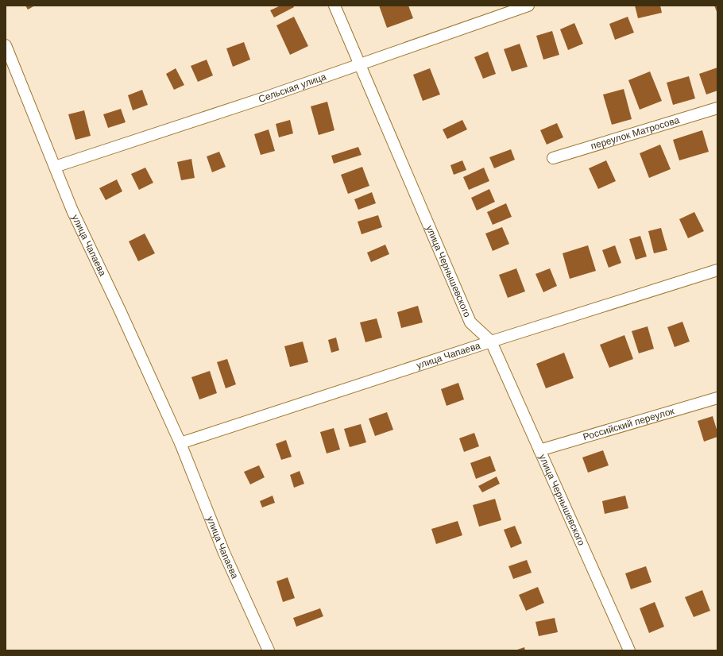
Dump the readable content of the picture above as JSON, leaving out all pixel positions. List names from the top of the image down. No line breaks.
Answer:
{"streets":{"street":["Сельская улица","переулок Матросова","улица Чапаева","улица Чернышевского","Российский переулок"]},"crossings":[["Сельская улица","улица Чапаева"],["Сельская улица","улица Чернышевского"],["улица Чапаева","улица Чернышевского"],["улица Чернышевского","Российский переулок"]]}
